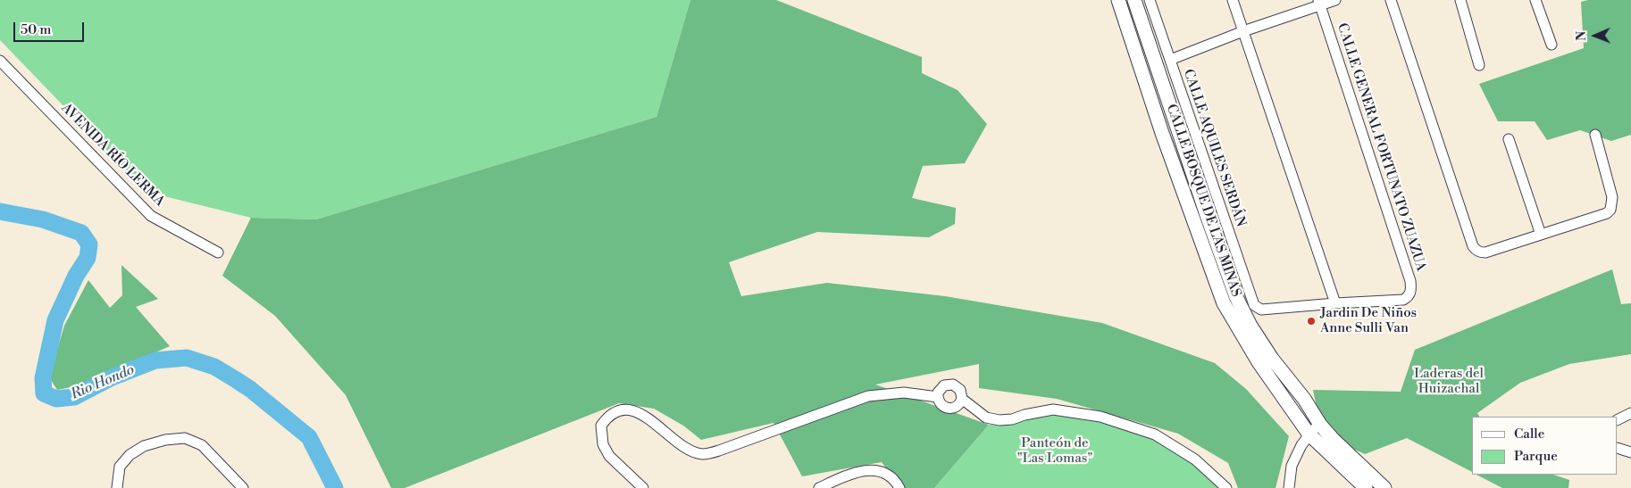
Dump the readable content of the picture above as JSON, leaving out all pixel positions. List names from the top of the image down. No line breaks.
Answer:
{"streets":{"main road":["CALLE BOSQUE DE LAS MINAS"],"street":["CALLE GENERAL FORTUNATO ZUAZUA","CALLE AQUILES SERDÁN","AVENIDA RÍO LERMA"]},"crossings":[["CALLE GENERAL FORTUNATO ZUAZUA","CALLE AQUILES SERDÁN"]],"water":["Rio Hondo"],"parks":["Laderas del Huizachal","Panteón de \"Las Lomas\""],"places":["Jardin De Niños Anne Sulli Van"],"legend":["Calle","Parque"],"scale_bar":"50 m","north":"left"}
